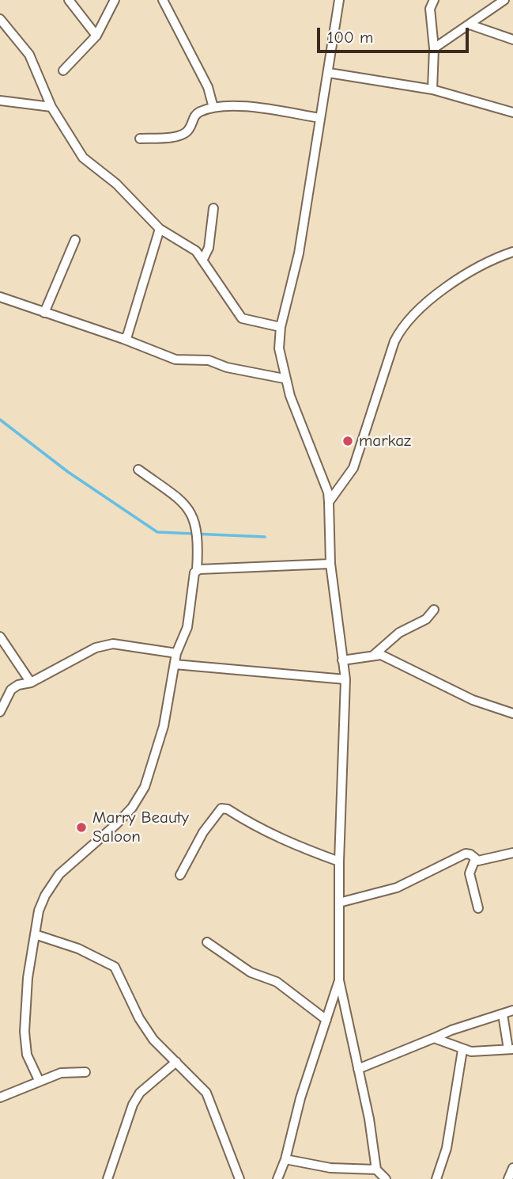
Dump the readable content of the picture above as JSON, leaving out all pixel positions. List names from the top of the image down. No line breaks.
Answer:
{"places":["markaz","Marry Beauty Saloon"],"scale_bar":"100 m"}
